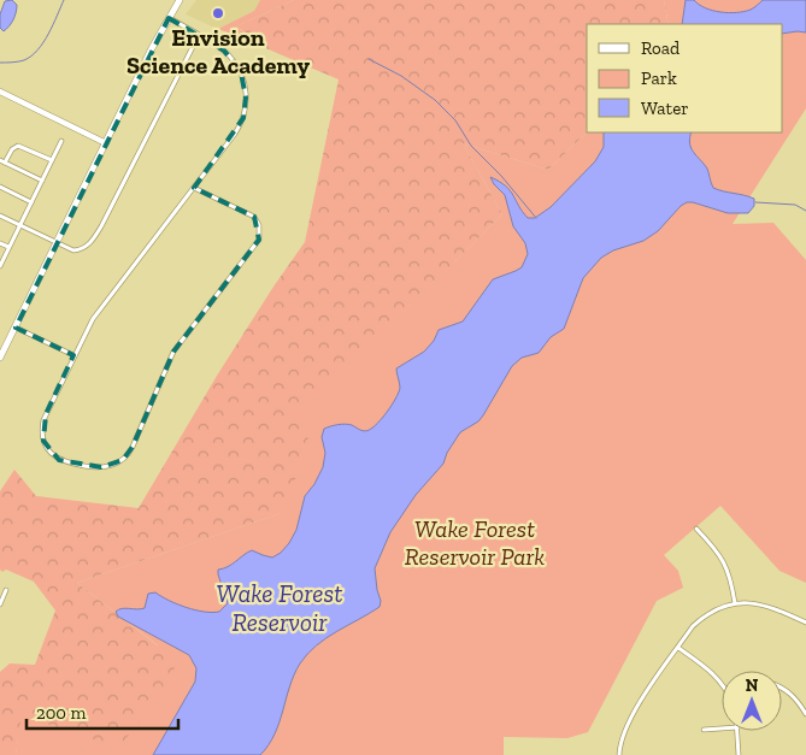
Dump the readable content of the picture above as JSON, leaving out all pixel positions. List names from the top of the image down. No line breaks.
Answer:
{"water":["Wake Forest Reservoir"],"parks":["Wake Forest Reservoir Park"],"places":["Envision Science Academy"],"legend":["Road","Park","Water"],"scale_bar":"200 m","north":"top"}
